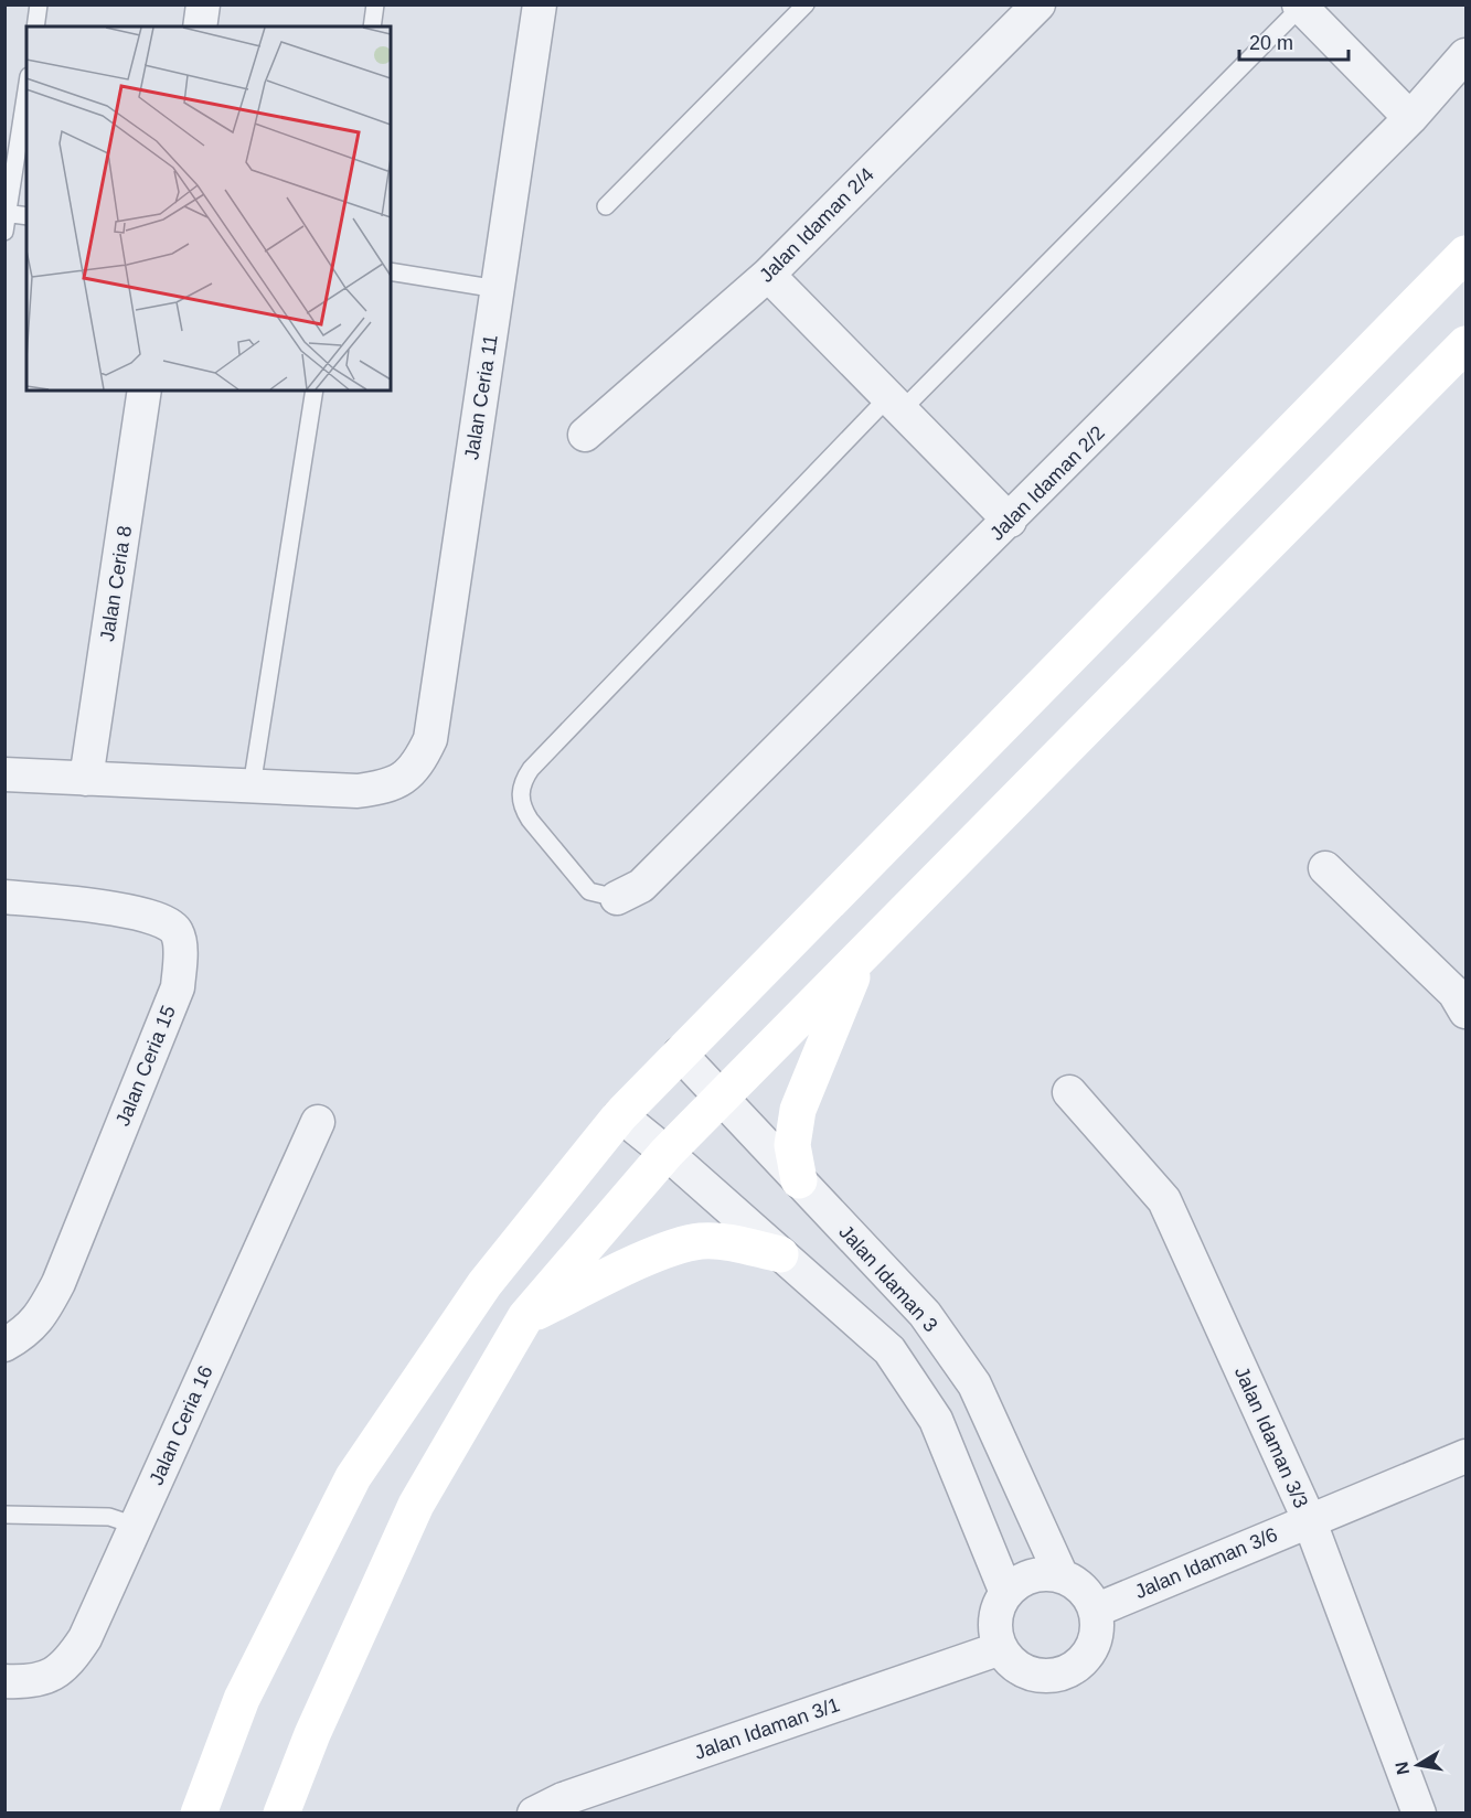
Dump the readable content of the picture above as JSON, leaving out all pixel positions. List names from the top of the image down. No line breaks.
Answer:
{"streets":{"street":["Jalan Idaman 2/4","Jalan Ceria 11","Jalan Idaman 2/2","Jalan Ceria 8","Jalan Ceria 15","Jalan Idaman 3","Jalan Ceria 16","Jalan Idaman 3/3","Jalan Idaman 3/6","Jalan Idaman 3/1"]},"crossings":[["Jalan Idaman 3","Jalan Idaman 3/6"],["Jalan Idaman 3","Jalan Idaman 3/1"],["Jalan Idaman 3/3","Jalan Idaman 3/6"],["Jalan Idaman 3/6","Jalan Idaman 3/1"]],"scale_bar":"20 m","north":"left"}
